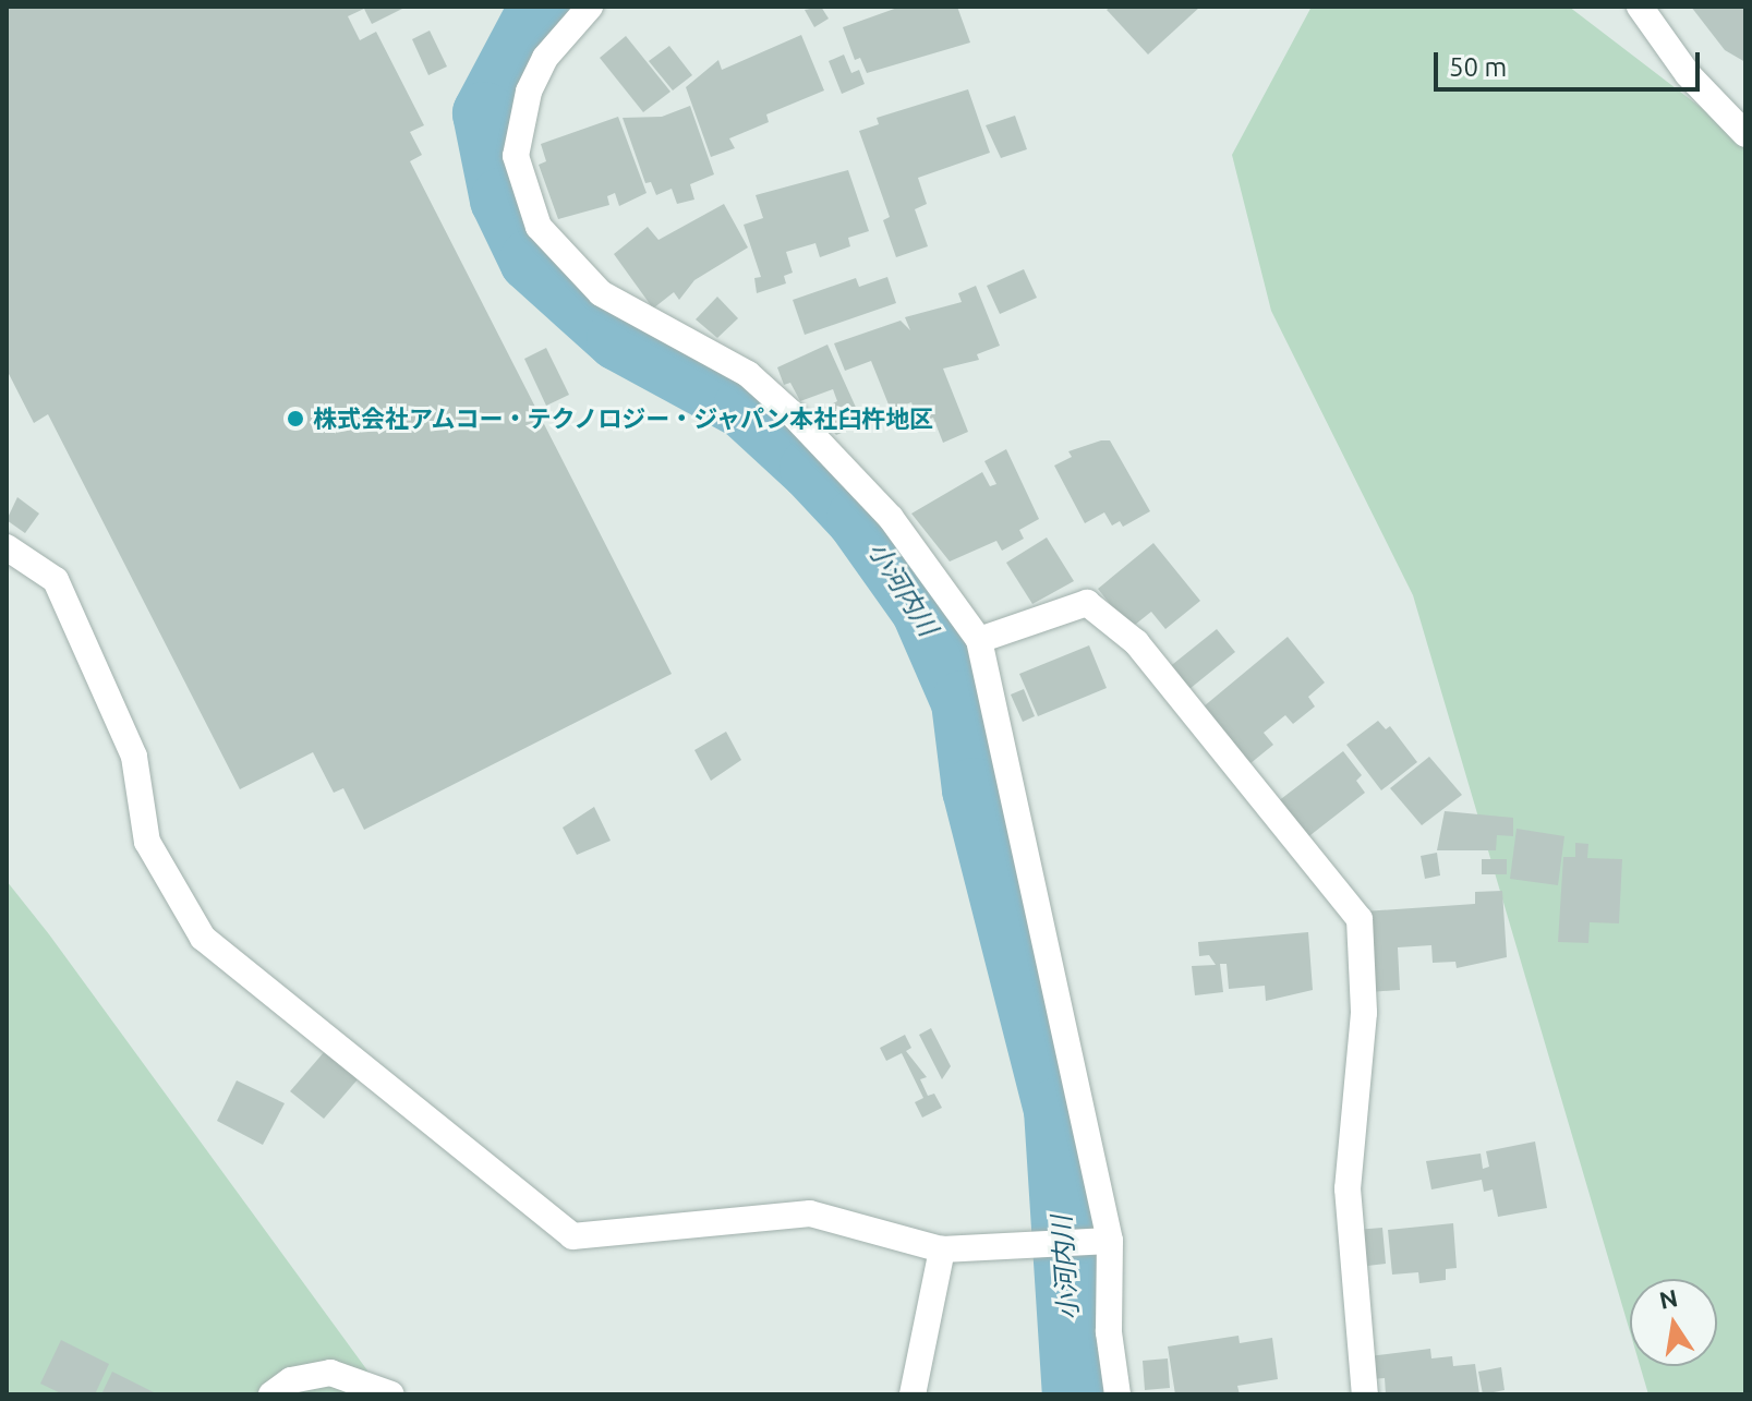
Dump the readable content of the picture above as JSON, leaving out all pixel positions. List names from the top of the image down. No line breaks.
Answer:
{"water":["小河内川"],"places":["株式会社アムコー・テクノロジー・ジャパン本社臼杵地区"],"scale_bar":"50 m","north":"top"}
